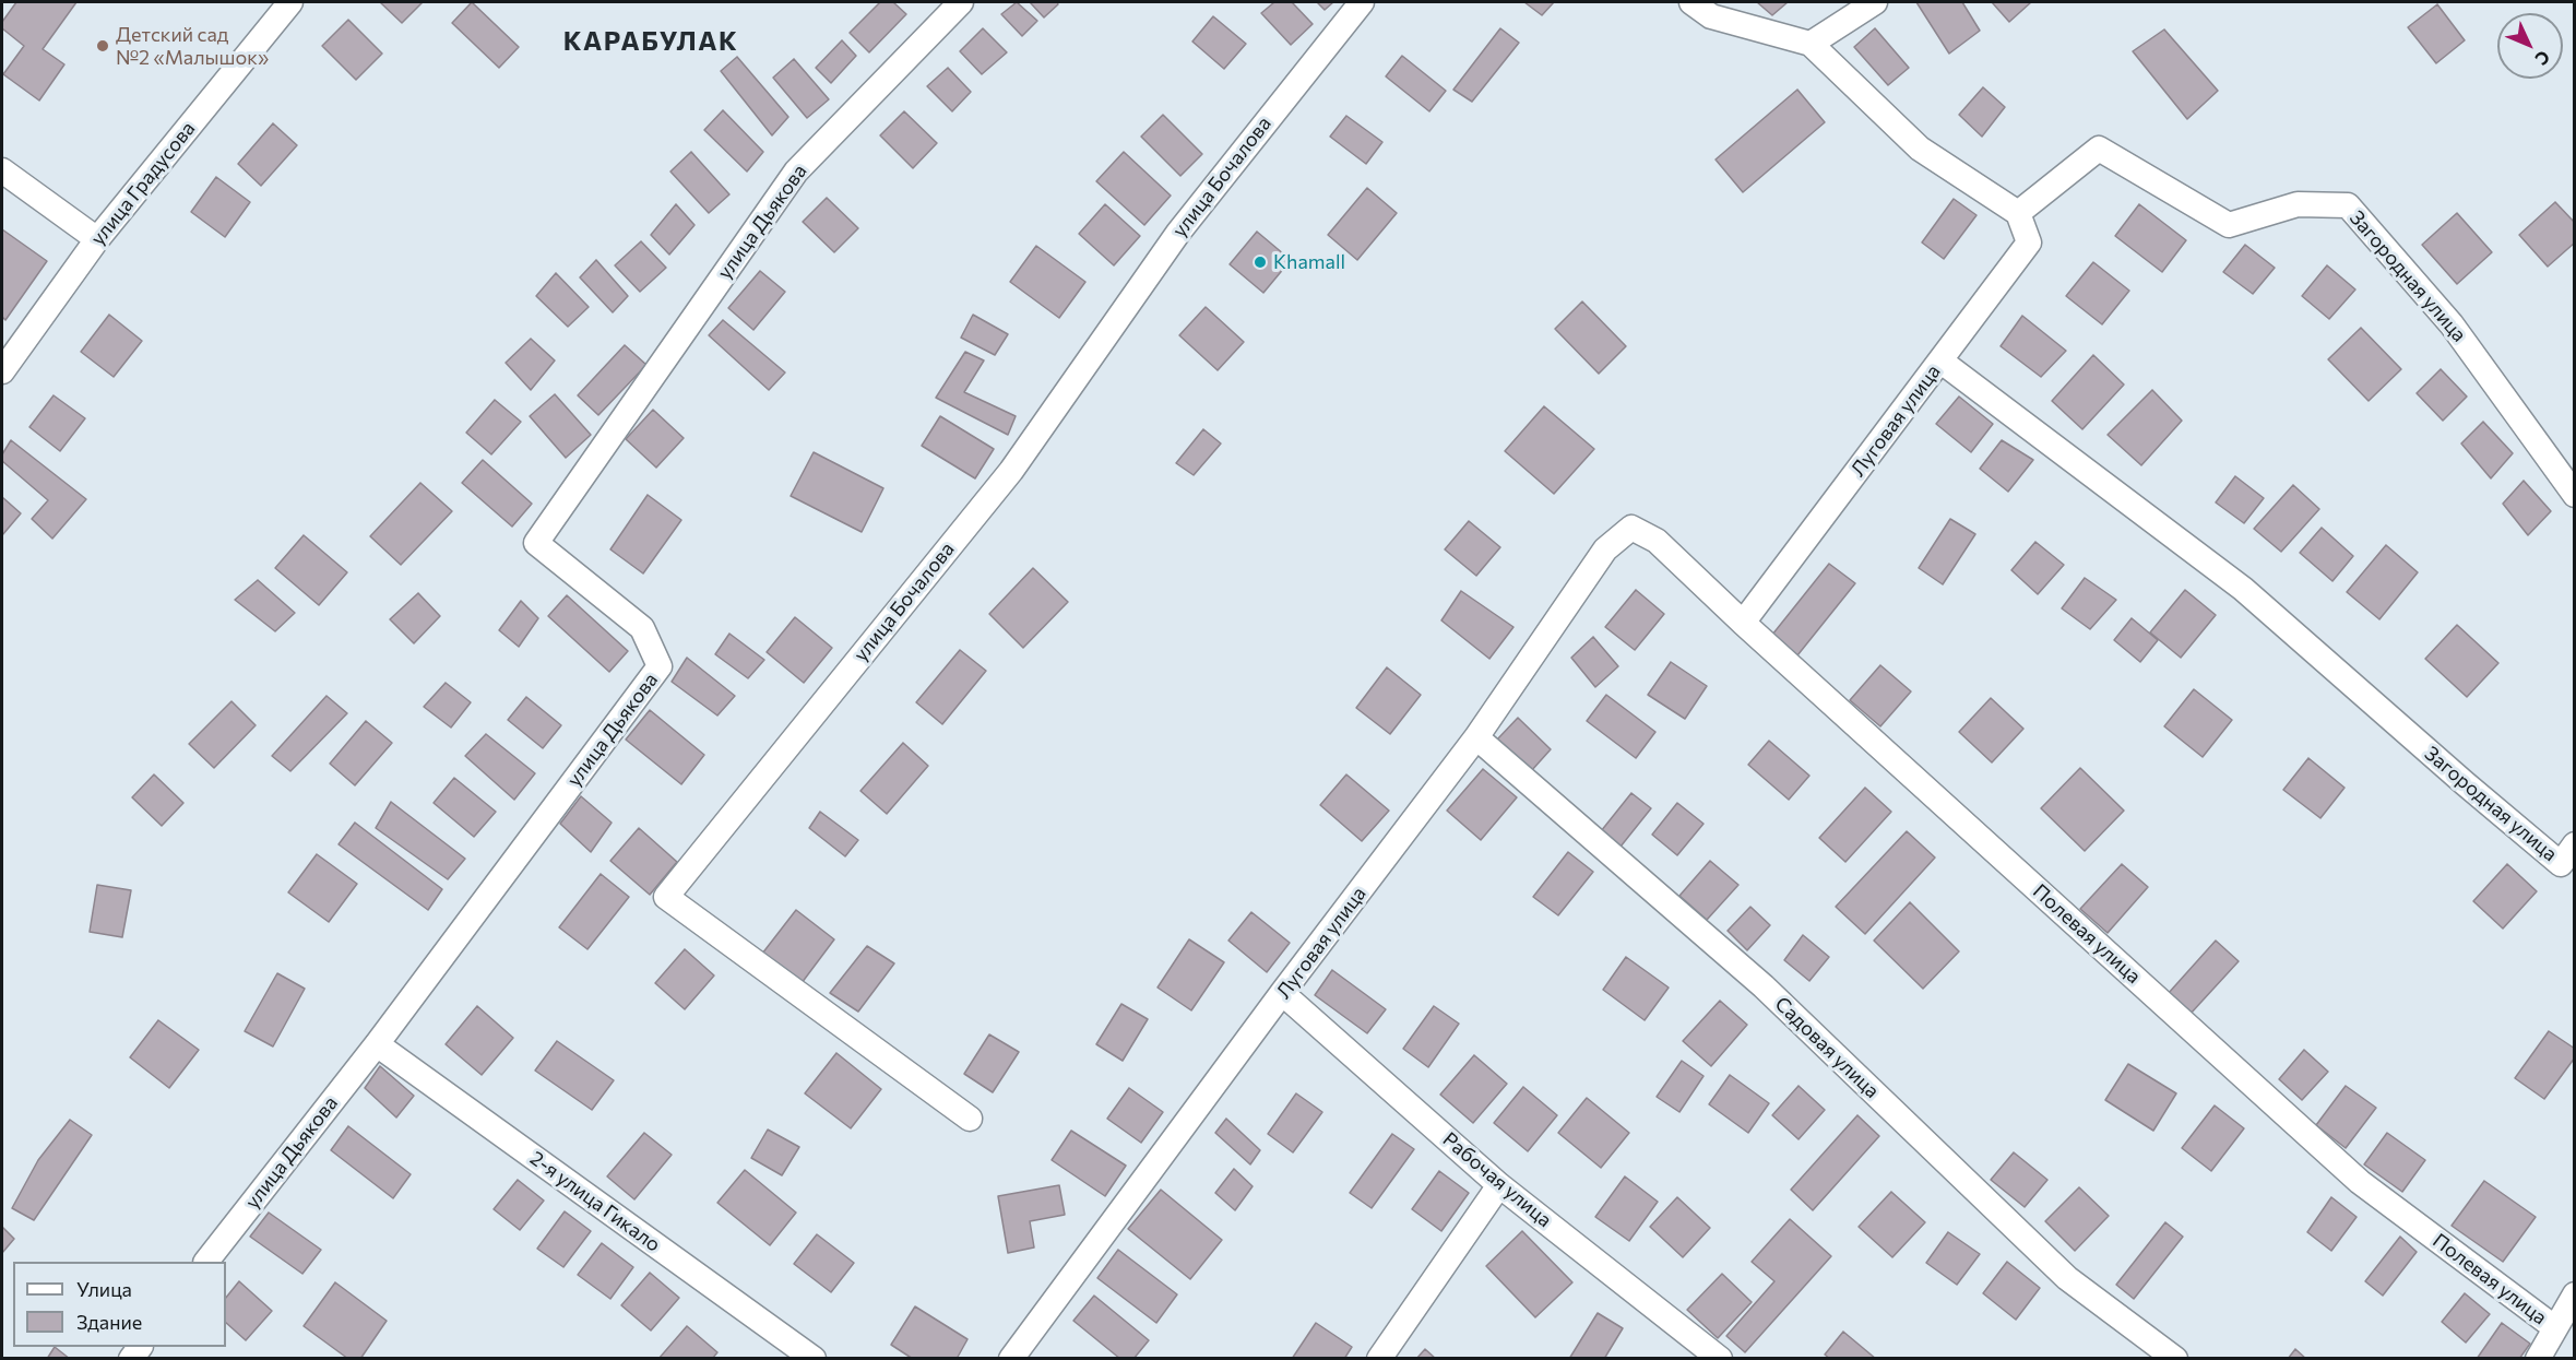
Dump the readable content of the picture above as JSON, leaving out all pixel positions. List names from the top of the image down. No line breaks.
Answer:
{"streets":{"street":["улица Бочалова","улица Градусова","улица Дьякова","Загородная улица","Луговая улица","Полевая улица","Садовая улица","Рабочая улица","2-я улица Гикало"]},"crossings":[["улица Дьякова","2-я улица Гикало"],["Загородная улица","Луговая улица"],["Луговая улица","Полевая улица"],["Луговая улица","Садовая улица"],["Луговая улица","Рабочая улица"]],"districts":["КАРАБУЛАК"],"places":["Детский сад №2 «Малышок»","Khamall"],"legend":["Улица","Здание"],"north":"bottom right"}
